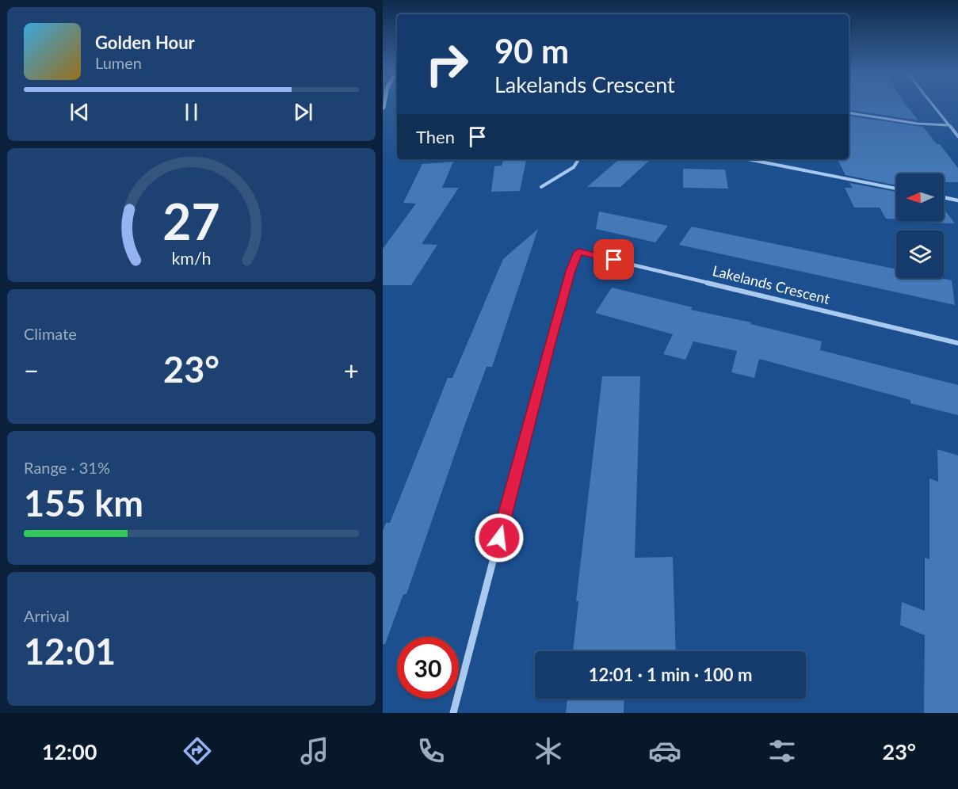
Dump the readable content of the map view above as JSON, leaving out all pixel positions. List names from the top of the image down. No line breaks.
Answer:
{"streets":{"street":["Lakelands Crescent"]},"north":"left","page":{"turn":["90 m","Lakelands Crescent"],"song":["Golden Hour","Lumen"],"then":"Then","tile":["Climate",["Range · 31%","155 km"],["Arrival","12:01"]],"heat":["−","23°","+"],"limit":"30","trip":"12:01 · 1 min · 100 m","tabs":["12:00","23°"],"gauge":["27","km/h"]}}
